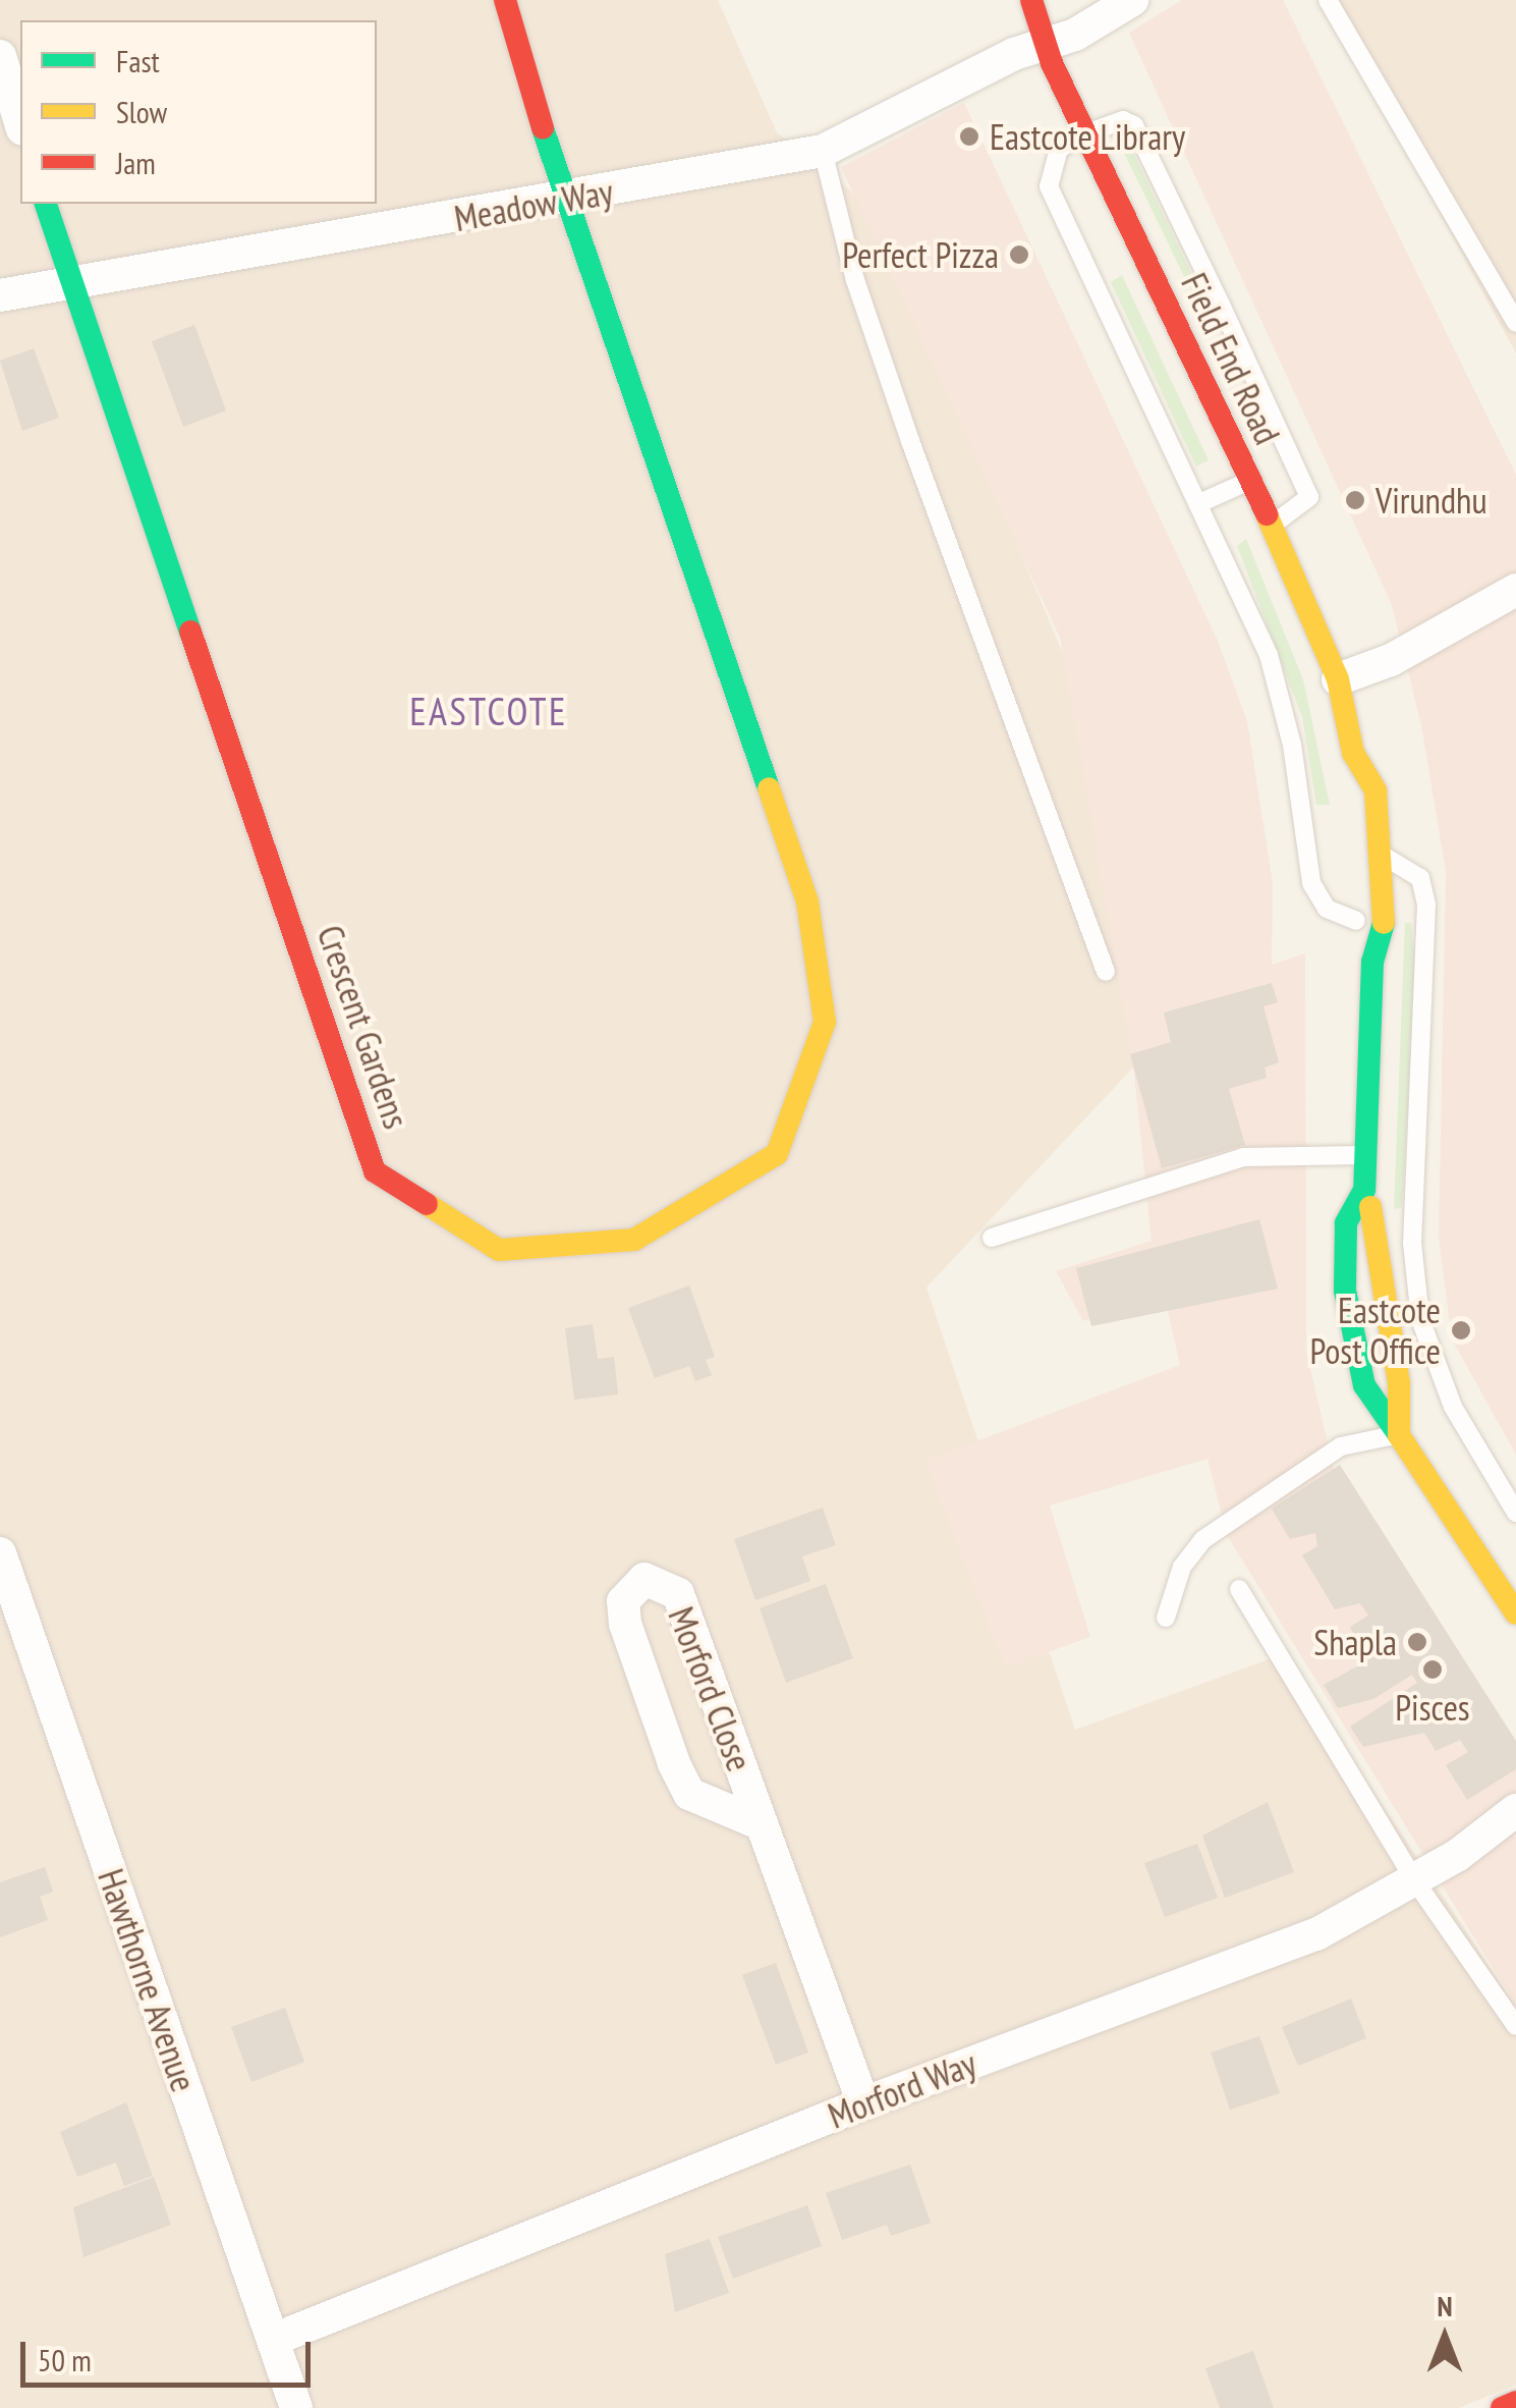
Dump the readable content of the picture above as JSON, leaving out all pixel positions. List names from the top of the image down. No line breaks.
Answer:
{"streets":{"street":["Meadow Way","Field End Road","Crescent Gardens","Morford Close","Hawthorne Avenue","Morford Way"]},"crossings":[["Meadow Way","Field End Road"],["Meadow Way","Crescent Gardens"],["Morford Close","Morford Way"],["Hawthorne Avenue","Morford Way"]],"districts":["EASTCOTE"],"places":["Eastcote Library","Perfect Pizza","Virundhu","Eastcote Post Office","Shapla","Pisces"],"legend":["Fast","Slow","Jam"],"scale_bar":"50 m","north":"top"}
